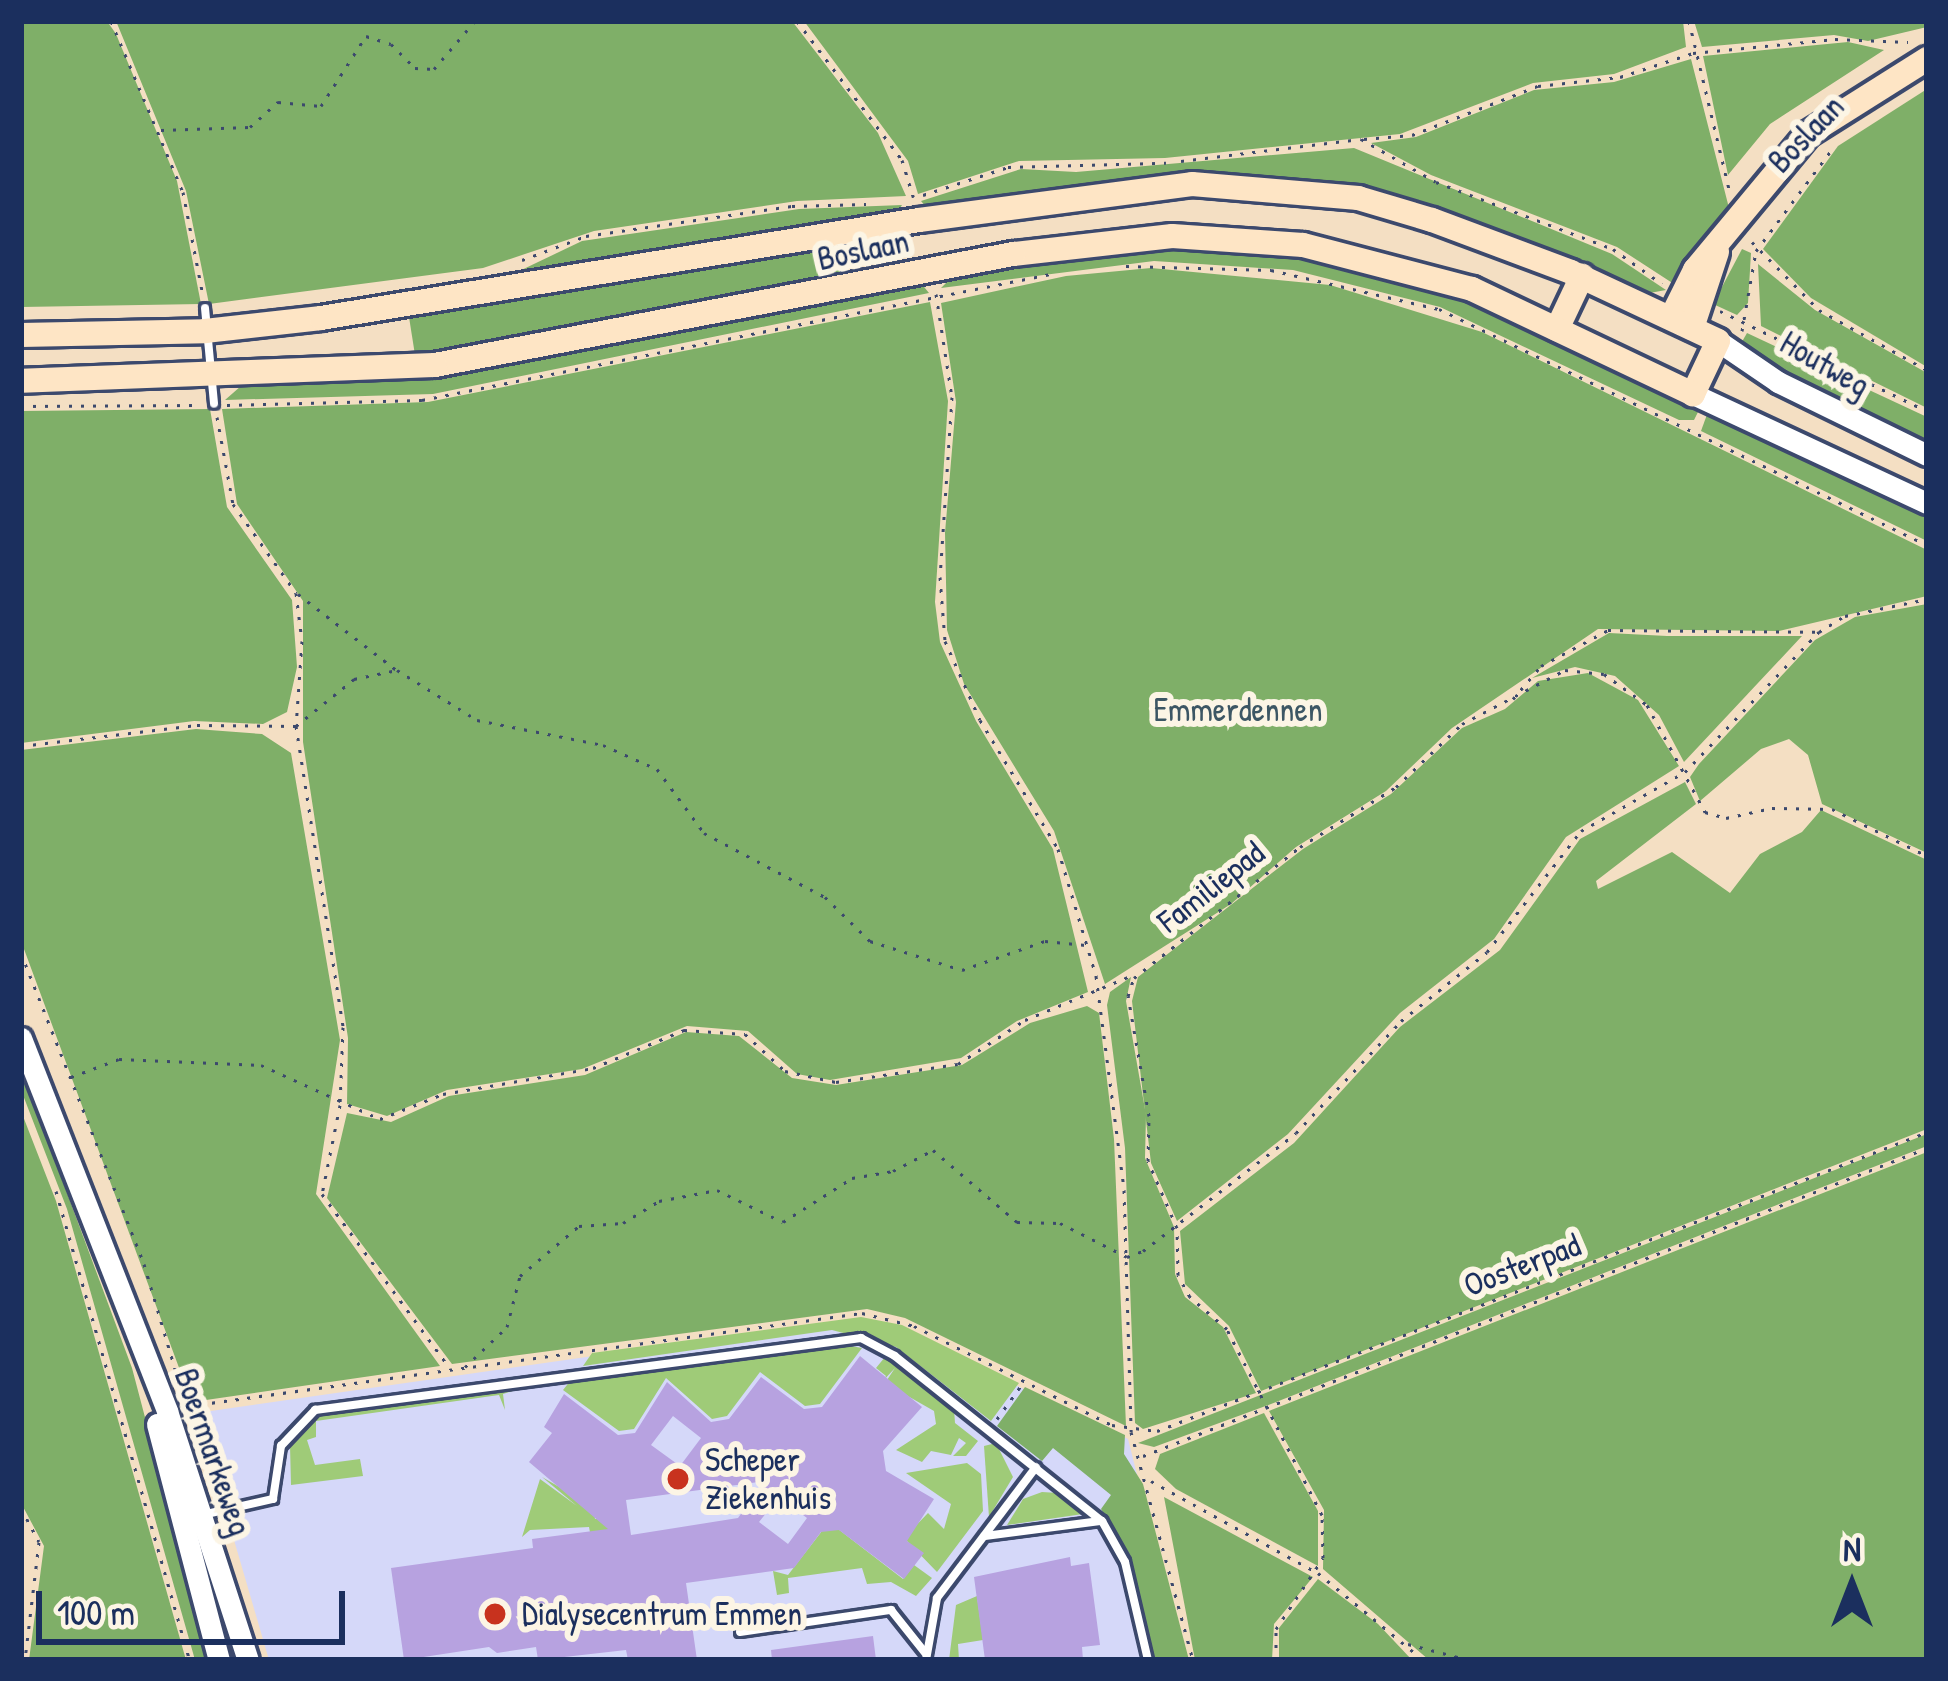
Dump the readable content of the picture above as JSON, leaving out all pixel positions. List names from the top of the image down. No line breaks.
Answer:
{"streets":{"main road":["Boslaan","Houtweg"],"street":["Boermarkeweg"],"path":["Familiepad","Oosterpad"]},"crossings":[["Boslaan","Houtweg"]],"parks":["Emmerdennen"],"places":["Scheper Ziekenhuis","Dialysecentrum Emmen"],"scale_bar":"100 m","north":"top"}
